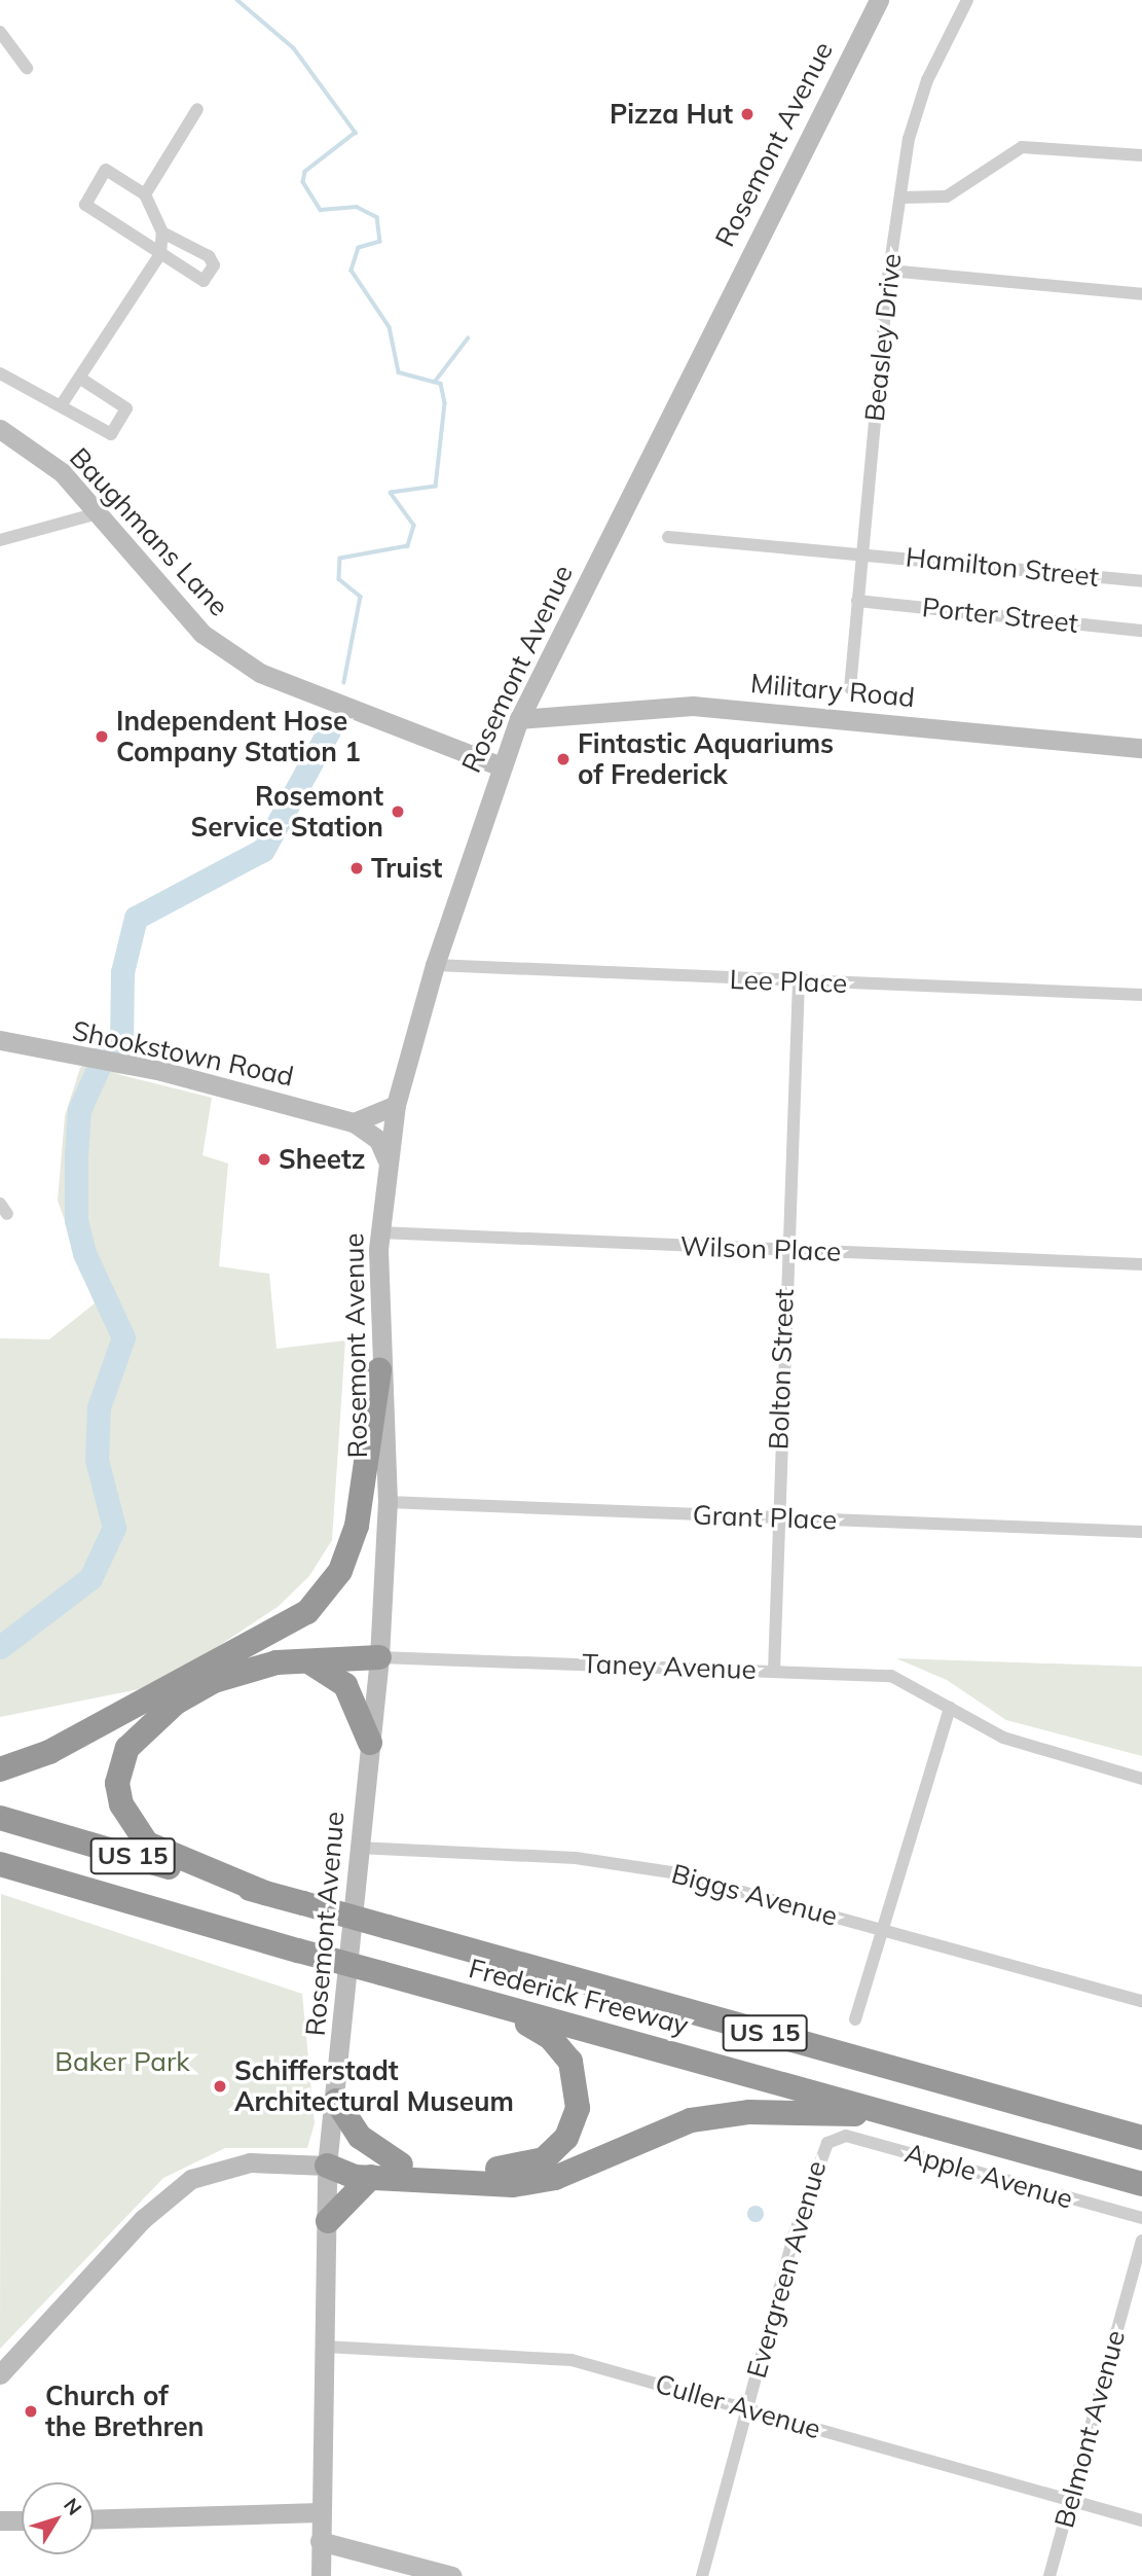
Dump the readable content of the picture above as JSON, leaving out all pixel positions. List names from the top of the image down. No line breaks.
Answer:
{"streets":{"highway":["US 15","Frederick Freeway"],"main road":["Rosemont Avenue","Baughmans Lane","Military Road","Shookstown Road"],"street":["Beasley Drive","Hamilton Street","Porter Street","Lee Place","Wilson Place","Bolton Street","Grant Place","Taney Avenue","Biggs Avenue","Apple Avenue","Evergreen Avenue","Culler Avenue","Belmont Avenue"]},"crossings":[["Rosemont Avenue","Baughmans Lane"],["Rosemont Avenue","Military Road"],["Rosemont Avenue","Lee Place"],["Rosemont Avenue","Shookstown Road"],["Rosemont Avenue","Wilson Place"],["Rosemont Avenue","Grant Place"],["Rosemont Avenue","Taney Avenue"],["Rosemont Avenue","Biggs Avenue"],["Rosemont Avenue","Culler Avenue"],["Beasley Drive","Hamilton Street"],["Beasley Drive","Porter Street"],["Lee Place","Bolton Street"],["Wilson Place","Bolton Street"],["Bolton Street","Grant Place"],["Bolton Street","Taney Avenue"],["Apple Avenue","Evergreen Avenue"],["Evergreen Avenue","Culler Avenue"],["Culler Avenue","Belmont Avenue"]],"parks":["Baker Park"],"places":["Pizza Hut","Independent Hose Company Station 1","Fintastic Aquariums of Frederick","Rosemont Service Station","Truist","Sheetz","Schifferstadt Architectural Museum","Church of the Brethren"],"north":"top right"}
